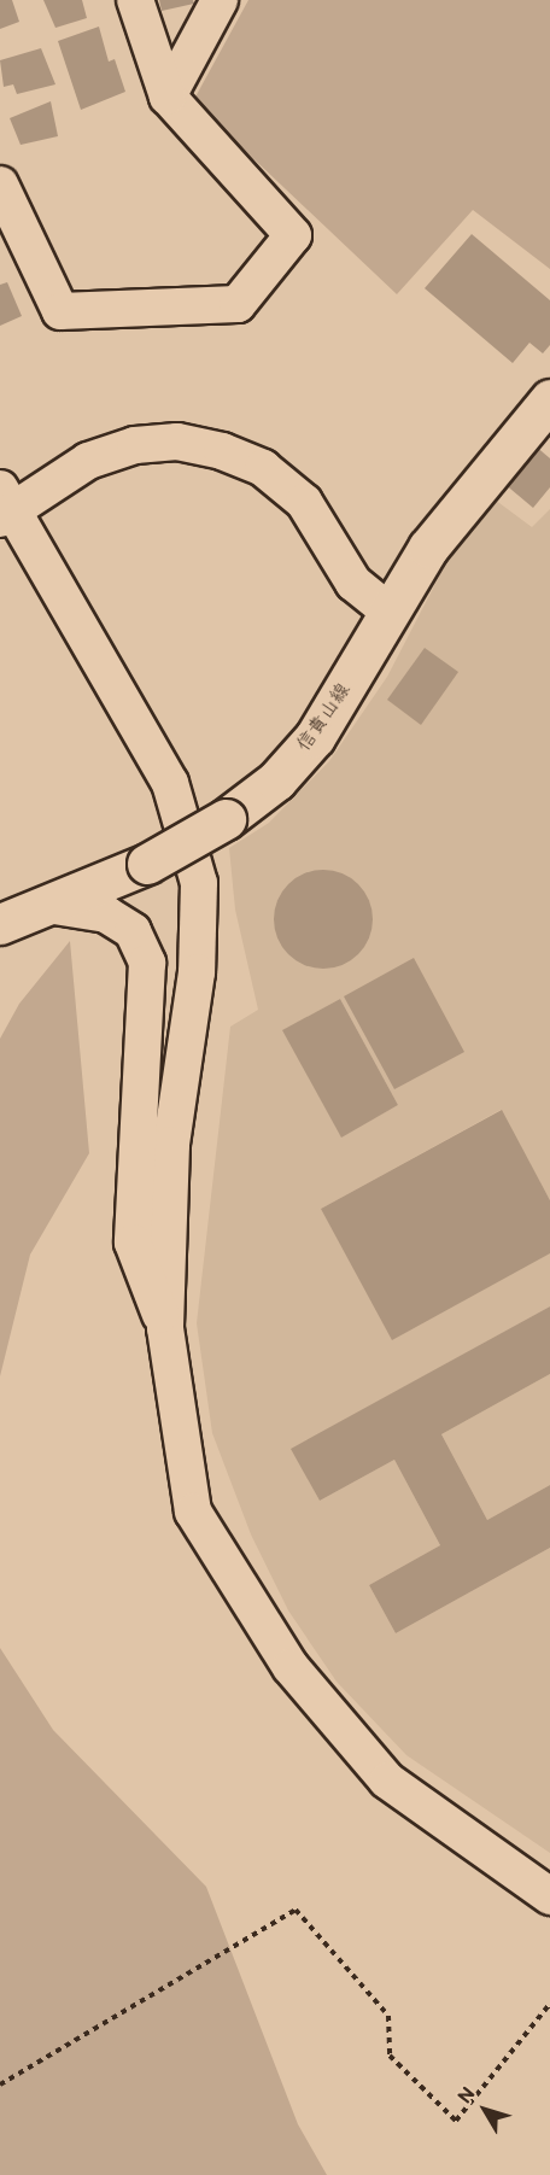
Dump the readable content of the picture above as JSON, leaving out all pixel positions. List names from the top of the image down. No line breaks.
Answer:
{"streets":{"main road":["信貴山線"]},"north":"top left"}
